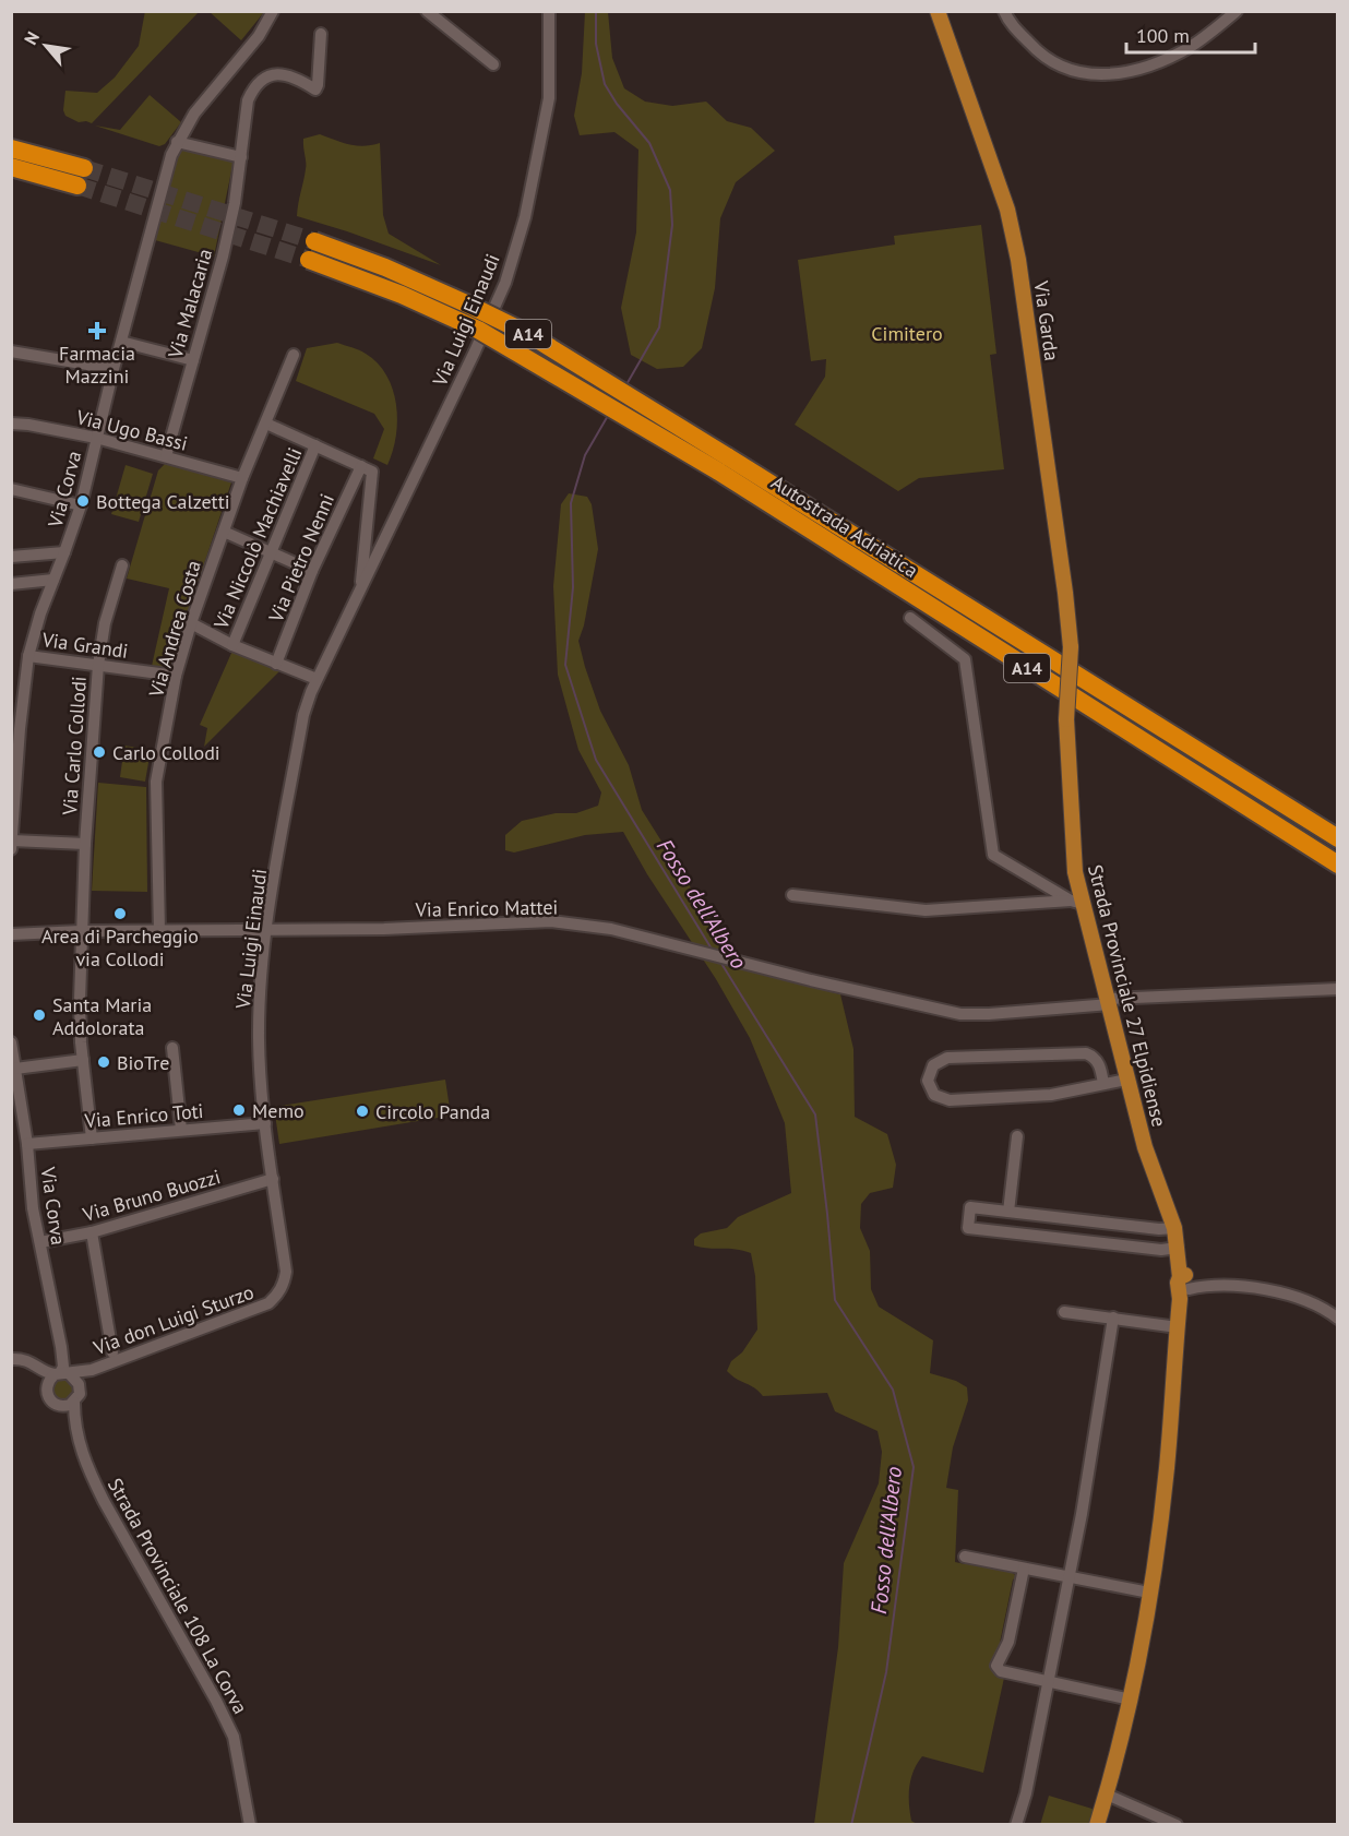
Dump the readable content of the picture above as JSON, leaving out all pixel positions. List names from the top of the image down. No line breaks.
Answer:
{"streets":{"highway":["A14","Autostrada Adriatica"],"main road":["Via Garda","Strada Provinciale 27 Elpidiense"],"street":["Via Malacaria","Via Luigi Einaudi","Via Ugo Bassi","Via Corva","Via Niccolò Machiavelli","Via Pietro Nenni","Via Andrea Costa","Via Grandi","Via Carlo Collodi","Via Enrico Mattei","Via Enrico Toti","Via Bruno Buozzi","Via don Luigi Sturzo","Strada Provinciale 108 La Corva"]},"crossings":[["Via Malacaria","Via Ugo Bassi"],["Via Luigi Einaudi","Via Pietro Nenni"],["Via Luigi Einaudi","Via Enrico Mattei"],["Via Luigi Einaudi","Via Enrico Toti"],["Via Luigi Einaudi","Via Bruno Buozzi"],["Via Luigi Einaudi","Via don Luigi Sturzo"],["Via Garda","Strada Provinciale 27 Elpidiense"],["Via Ugo Bassi","Via Corva"],["Via Ugo Bassi","Via Andrea Costa"],["Via Corva","Via Grandi"],["Via Corva","Via Enrico Toti"],["Via Corva","Via Bruno Buozzi"],["Via Corva","Via don Luigi Sturzo"],["Via Corva","Strada Provinciale 108 La Corva"],["Via Andrea Costa","Via Grandi"],["Via Andrea Costa","Via Enrico Mattei"],["Via Grandi","Via Carlo Collodi"],["Via Carlo Collodi","Via Enrico Mattei"],["Via Carlo Collodi","Via Enrico Toti"],["Via Enrico Mattei","Strada Provinciale 27 Elpidiense"],["Via don Luigi Sturzo","Strada Provinciale 108 La Corva"]],"water":["Fosso dell'Albero"],"parks":["Cimitero"],"places":{"health":["Farmacia Mazzini"],"other":["Bottega Calzetti","Carlo Collodi","Area di Parcheggio via Collodi","Santa Maria Addolorata","BioTre","Memo","Circolo Panda"]},"scale_bar":"100 m","north":"top left"}
